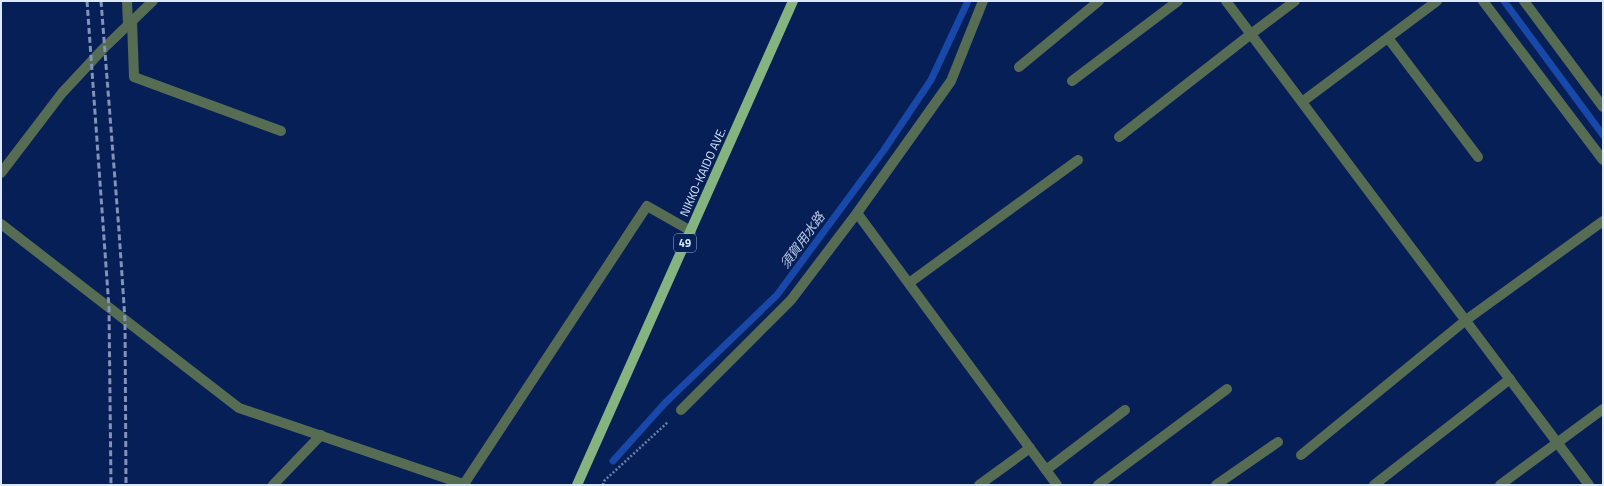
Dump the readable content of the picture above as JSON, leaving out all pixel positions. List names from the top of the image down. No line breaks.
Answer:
{"streets":{"main road":["NIKKO-KAIDO AVE.","49"]},"water":["須賀用水路"]}
